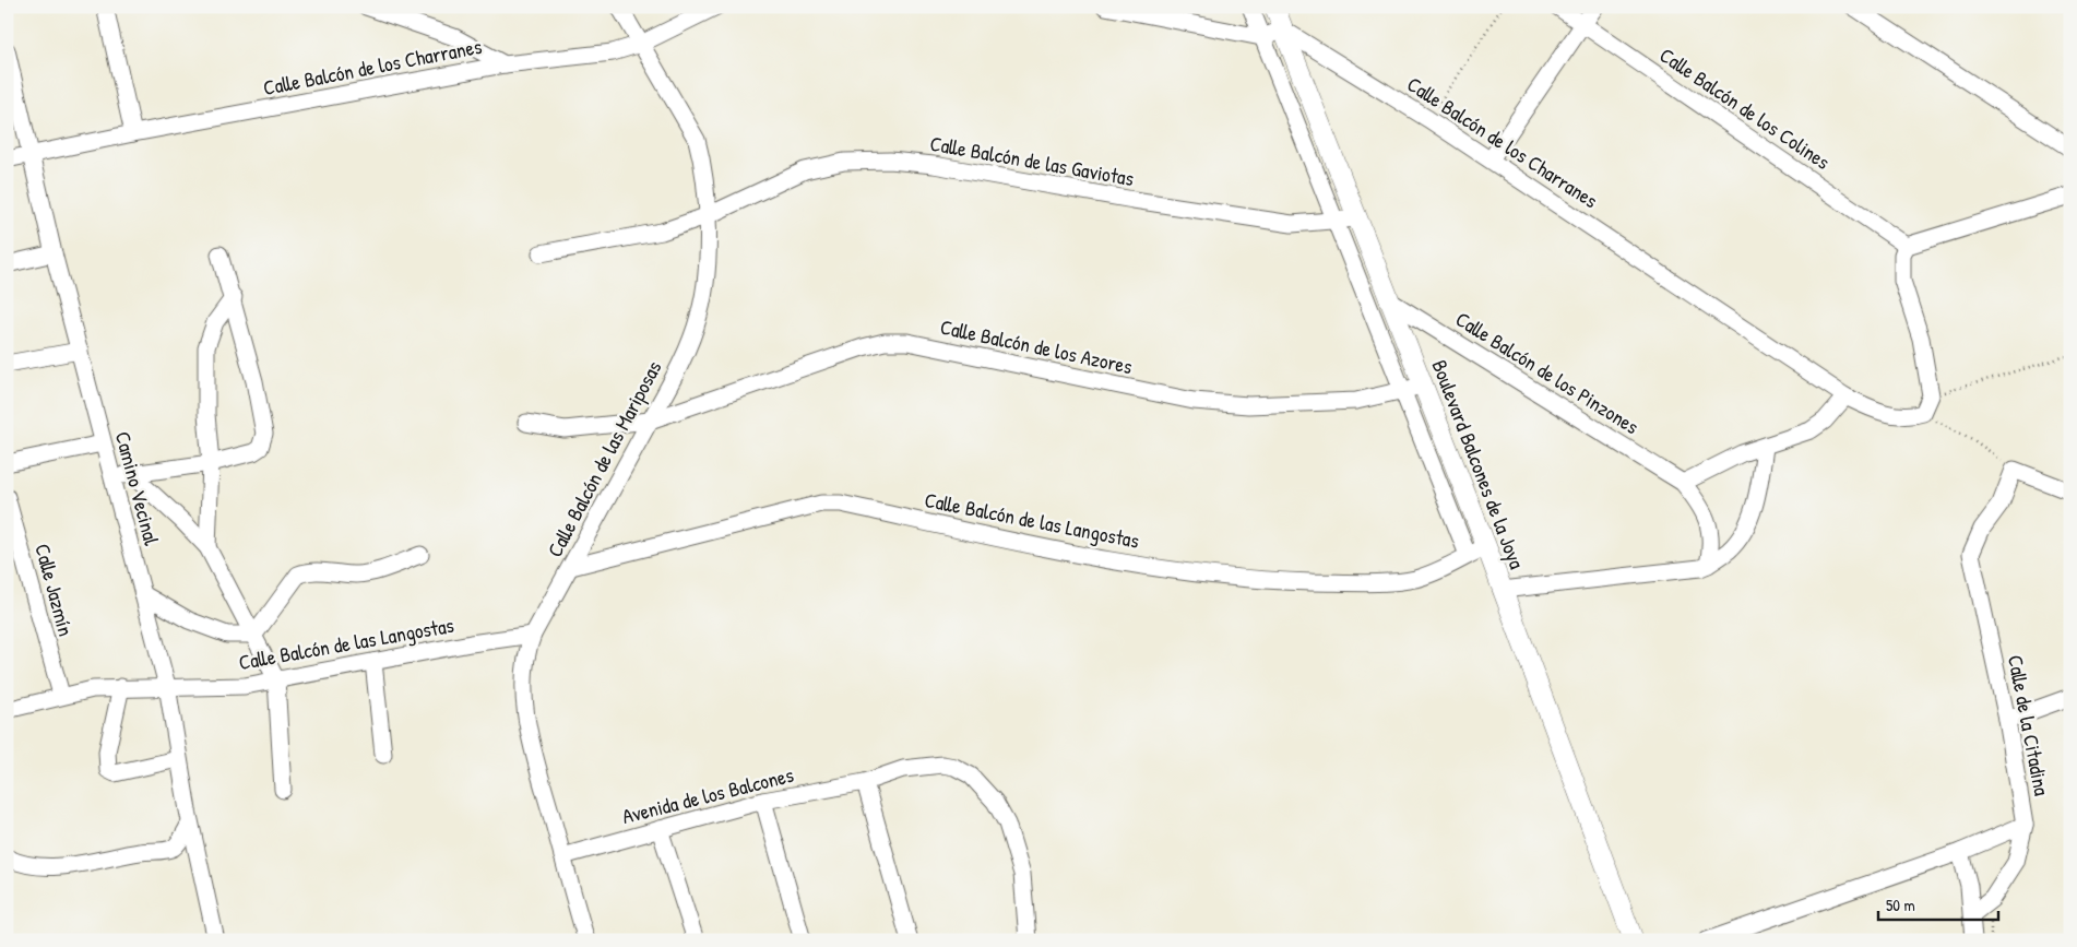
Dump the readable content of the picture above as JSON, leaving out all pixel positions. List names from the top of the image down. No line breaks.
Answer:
{"streets":{"street":["Calle Balcón de los Charranes","Calle Balcón de los Colines","Calle Balcón de las Gaviotas","Calle Balcón de los Azores","Calle Balcón de los Pinzones","Calle Balcón de las Mariposas","Boulevard Balcones de la Joya","Camino Vecinal","Calle Balcón de las Langostas","Calle Jazmín","Calle de la Citadina","Avenida de los Balcones"]},"crossings":[["Calle Balcón de los Charranes","Calle Balcón de las Mariposas"],["Calle Balcón de los Charranes","Boulevard Balcones de la Joya"],["Calle Balcón de los Charranes","Camino Vecinal"],["Calle Balcón de las Gaviotas","Calle Balcón de las Mariposas"],["Calle Balcón de las Gaviotas","Boulevard Balcones de la Joya"],["Calle Balcón de los Azores","Calle Balcón de las Mariposas"],["Calle Balcón de los Azores","Boulevard Balcones de la Joya"],["Calle Balcón de los Pinzones","Boulevard Balcones de la Joya"],["Calle Balcón de las Mariposas","Calle Balcón de las Langostas"],["Calle Balcón de las Mariposas","Avenida de los Balcones"],["Boulevard Balcones de la Joya","Calle Balcón de las Langostas"],["Camino Vecinal","Calle Balcón de las Langostas"],["Calle Balcón de las Langostas","Calle Jazmín"]],"scale_bar":"50 m"}
